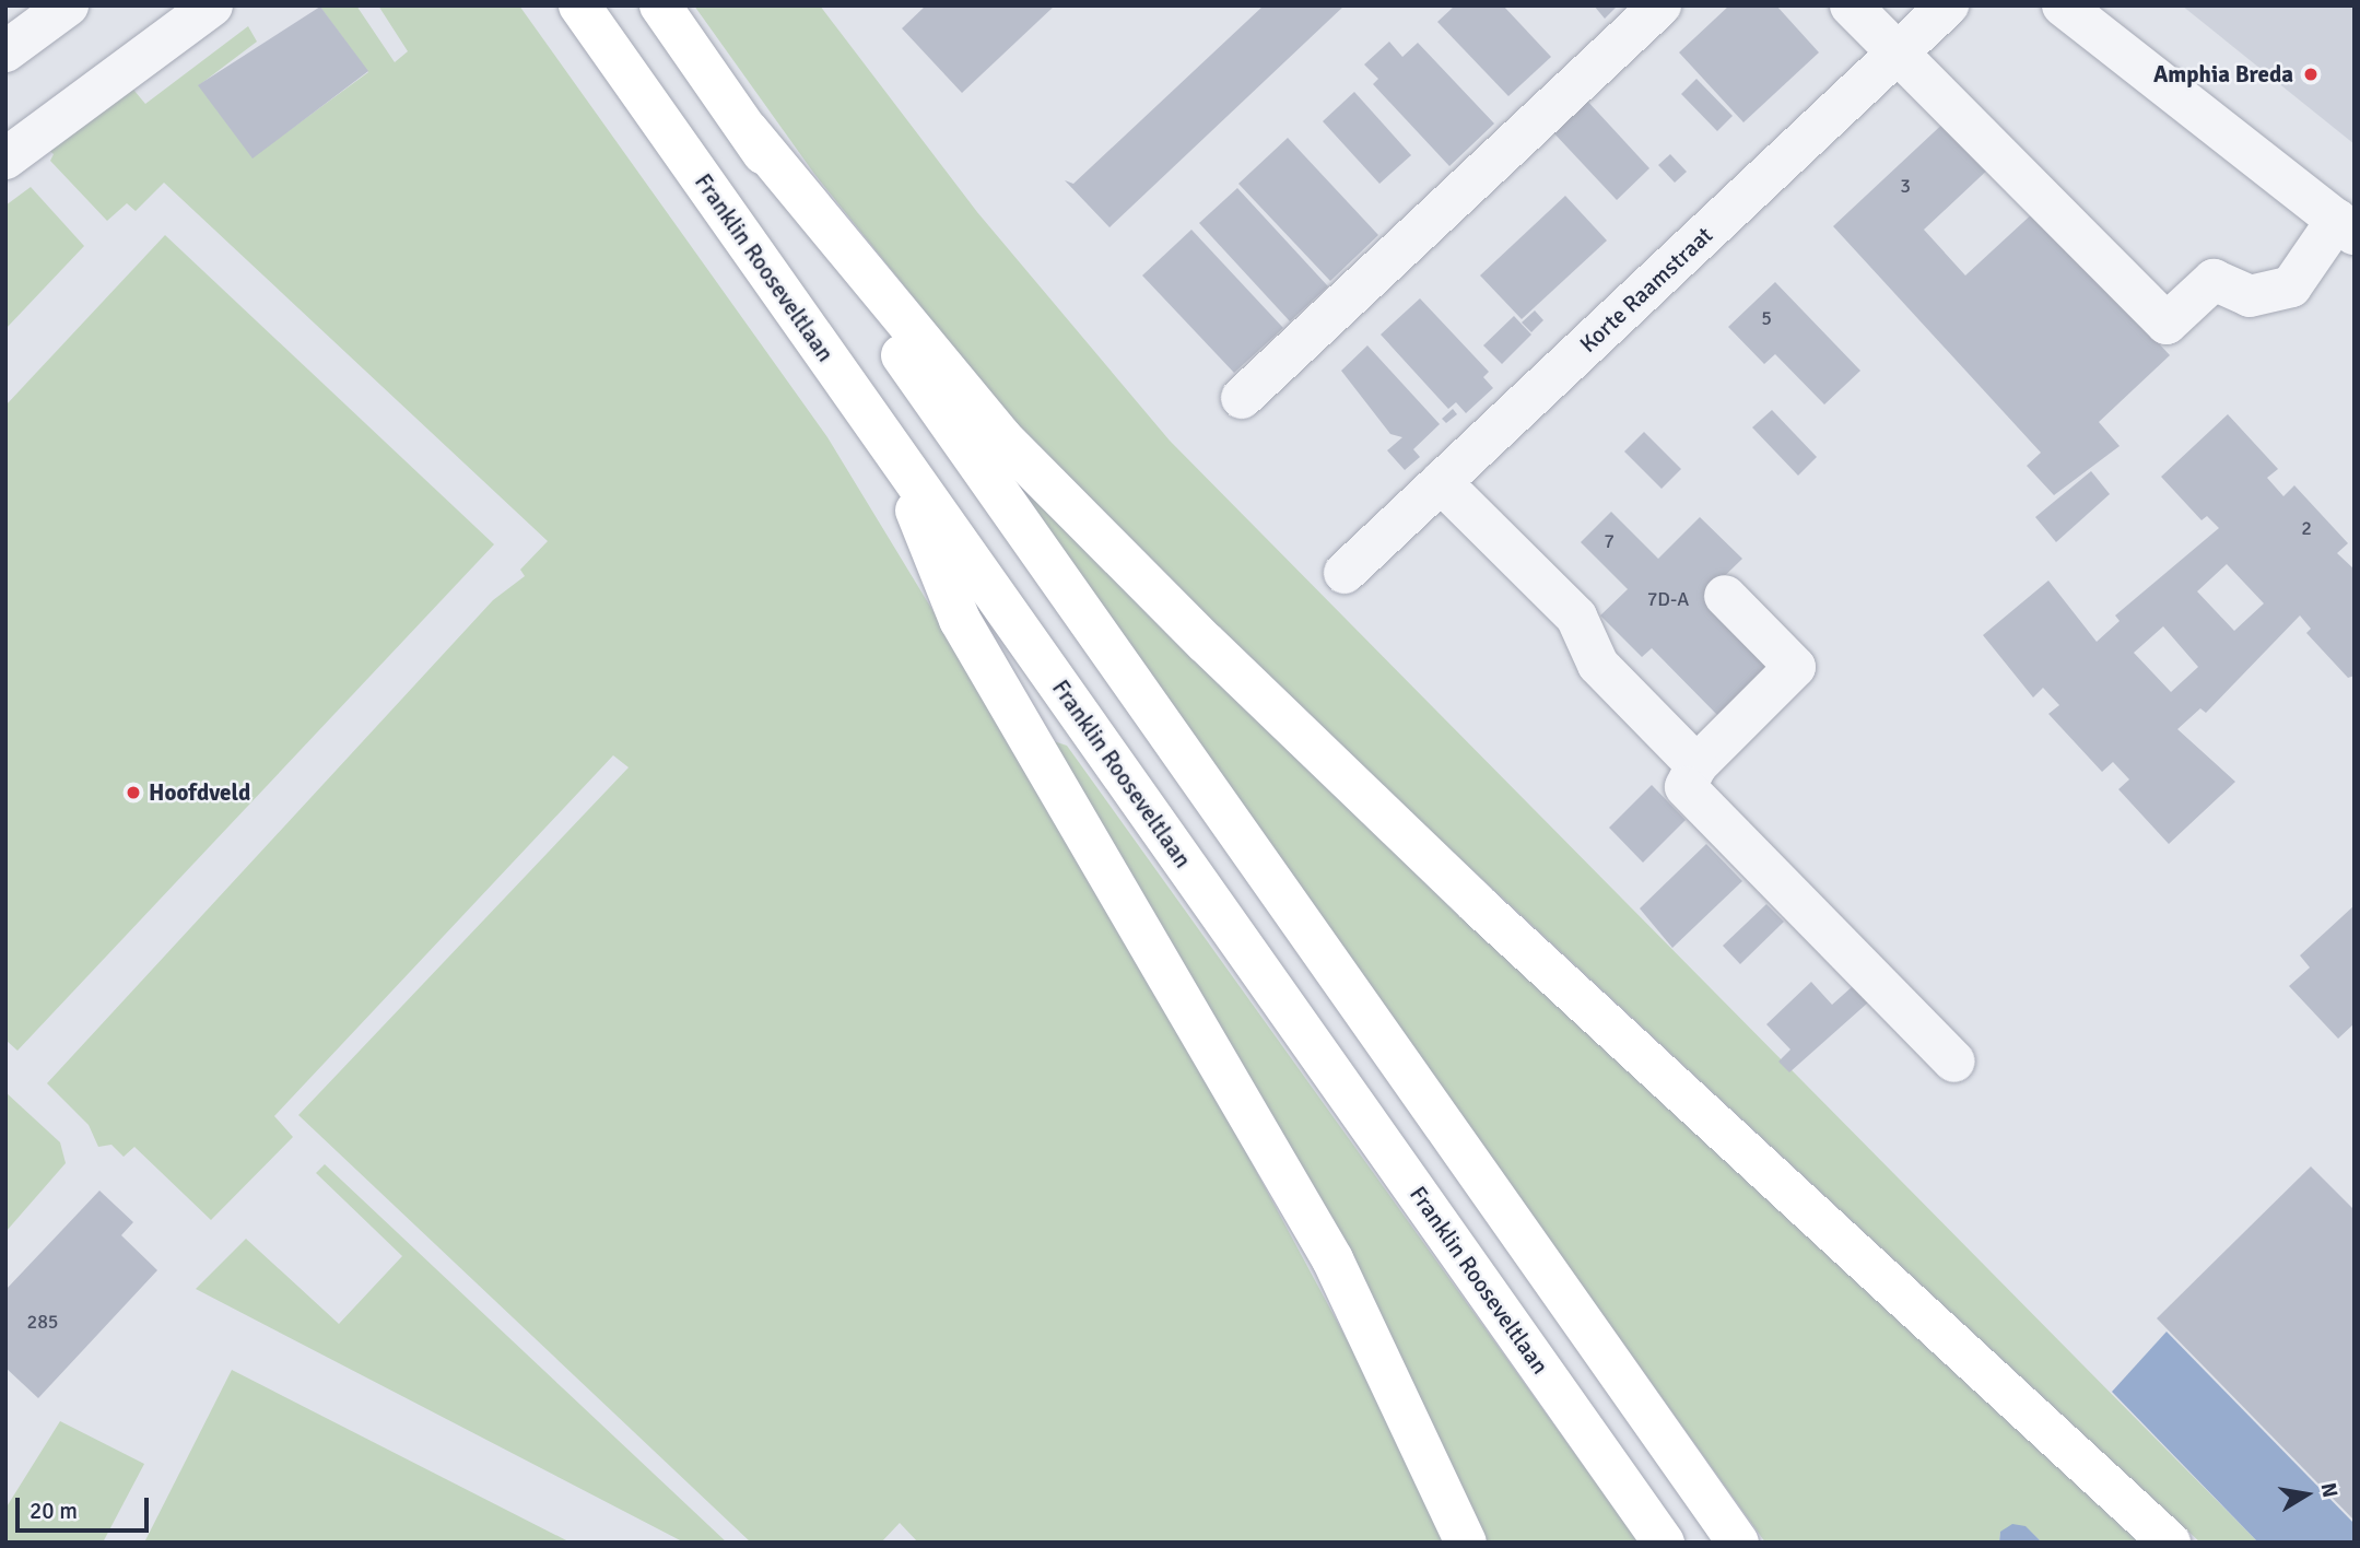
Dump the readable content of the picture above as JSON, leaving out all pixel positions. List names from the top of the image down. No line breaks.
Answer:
{"streets":{"main road":["Franklin Rooseveltlaan"],"street":["Korte Raamstraat"]},"places":["Amphia Breda","Hoofdveld"],"house_numbers":["3","5","2","7","7D-A","285"],"scale_bar":"20 m","north":"right"}
